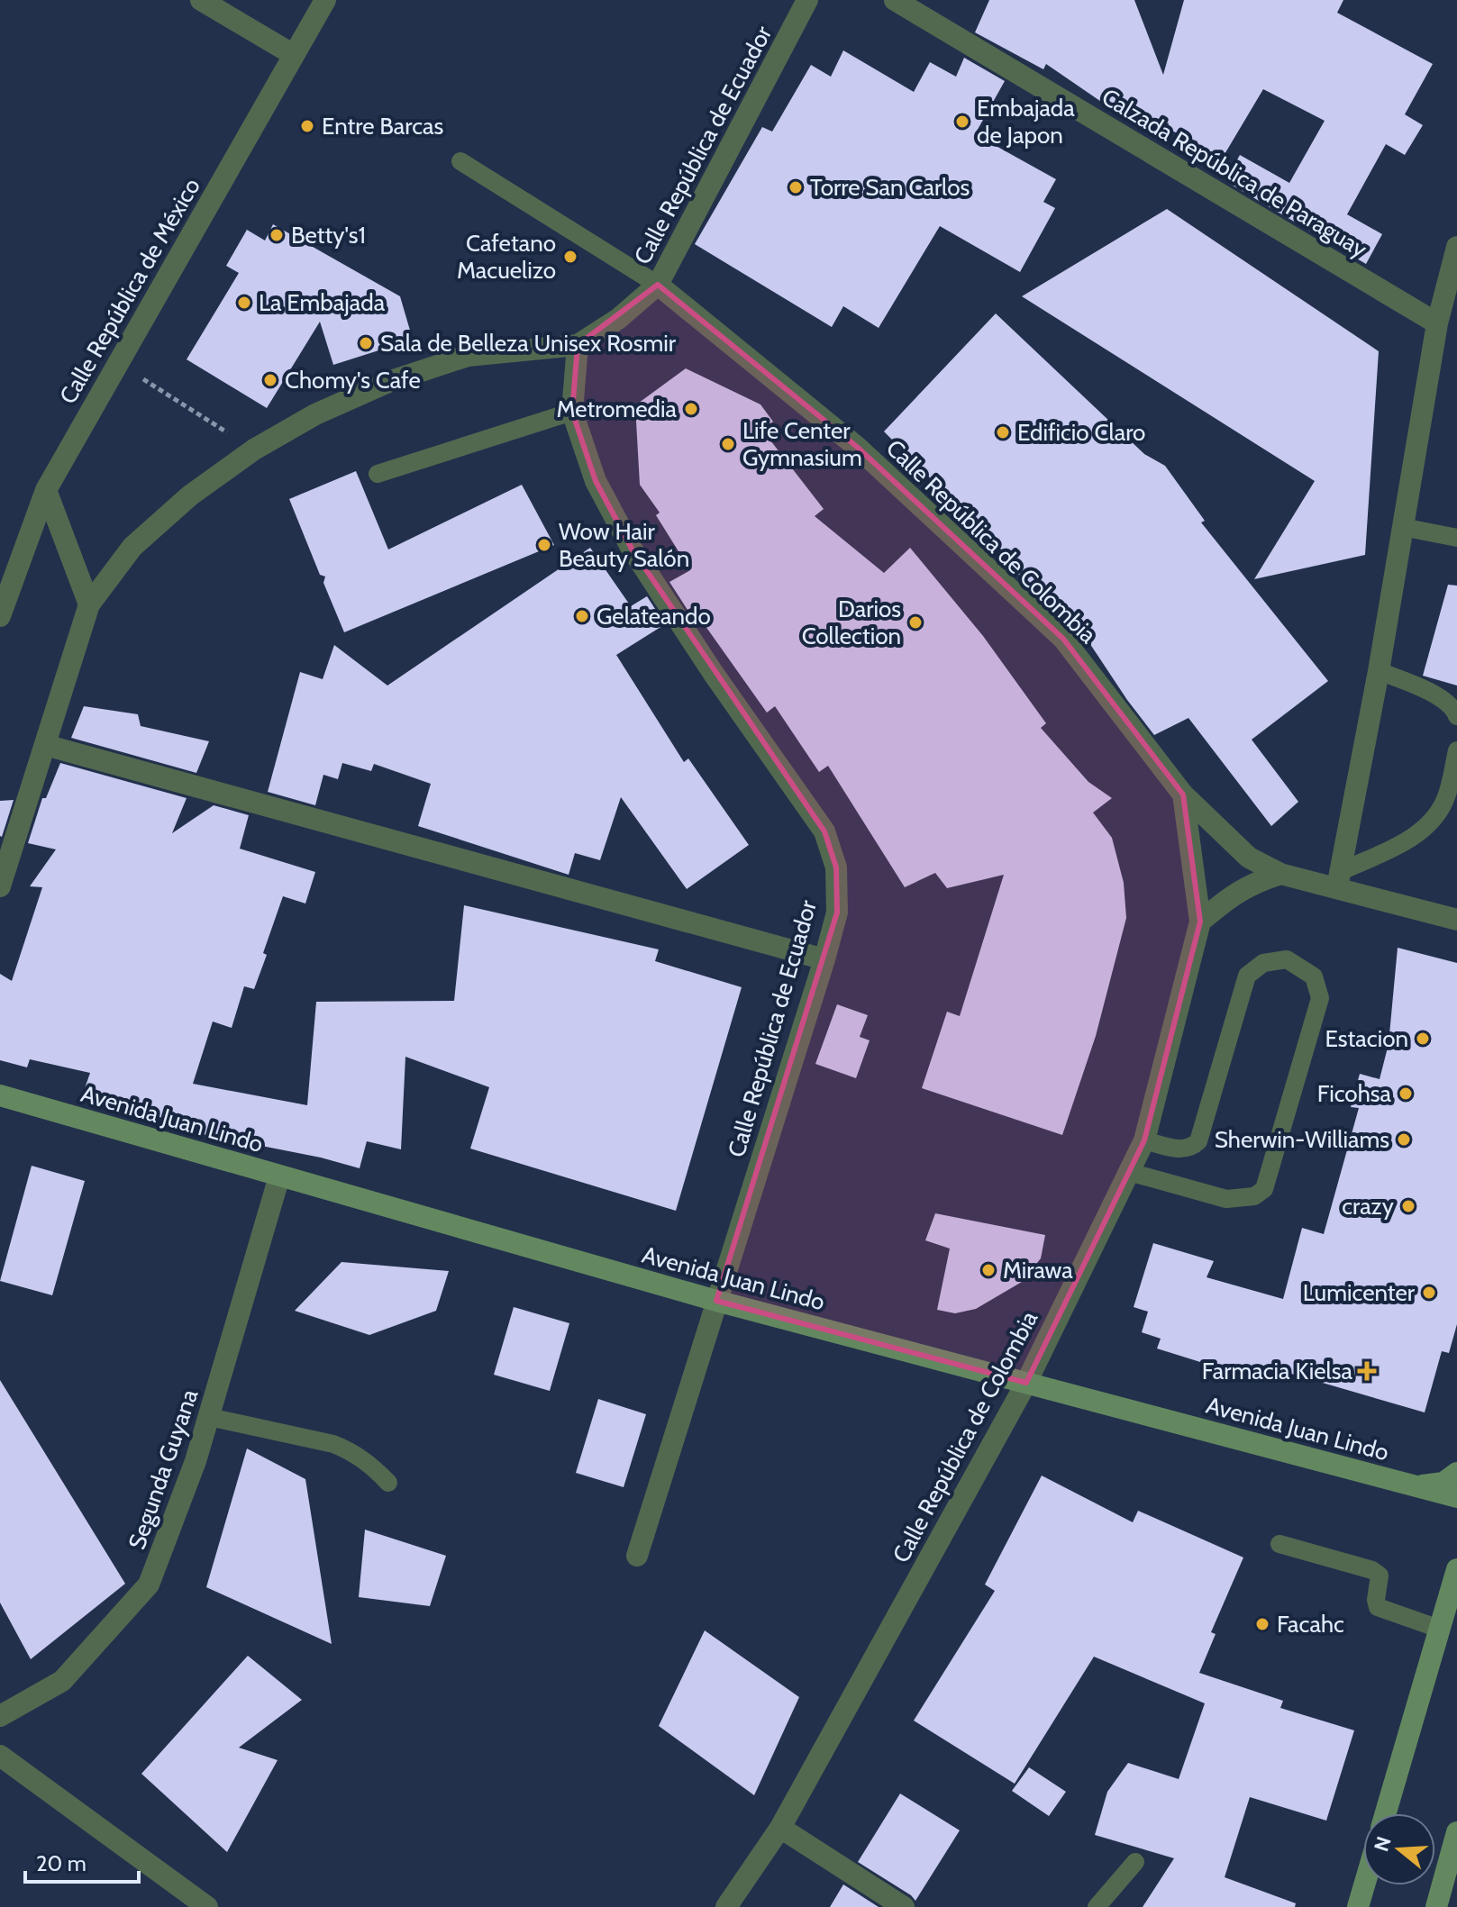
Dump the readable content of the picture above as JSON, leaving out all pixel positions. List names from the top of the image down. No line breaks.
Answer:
{"streets":{"street":["Calle República de Ecuador","Calzada República de Paraguay","Calle República de México","Calle República de Colombia","Avenida Juan Lindo","Segunda Guyana"]},"crossings":[["Calle República de Ecuador","Calle República de Colombia"],["Calle República de Ecuador","Avenida Juan Lindo"],["Calle República de Colombia","Avenida Juan Lindo"],["Avenida Juan Lindo","Segunda Guyana"]],"places":{"other":["Embajada de Japon","Entre Barcas","Torre San Carlos","Betty's1","Cafetano Macuelizo","La Embajada","Sala de Belleza Unisex Rosmir","Chomy's Cafe","Metromedia","Edificio Claro","Life Center Gymnasium","Wow Hair Beauty Salón","Gelateando","Darios Collection","Estacion","Ficohsa","Sherwin-Williams","crazy","Mirawa","Lumicenter","Facahc"],"health":["Farmacia Kielsa"]},"scale_bar":"20 m","north":"left"}
